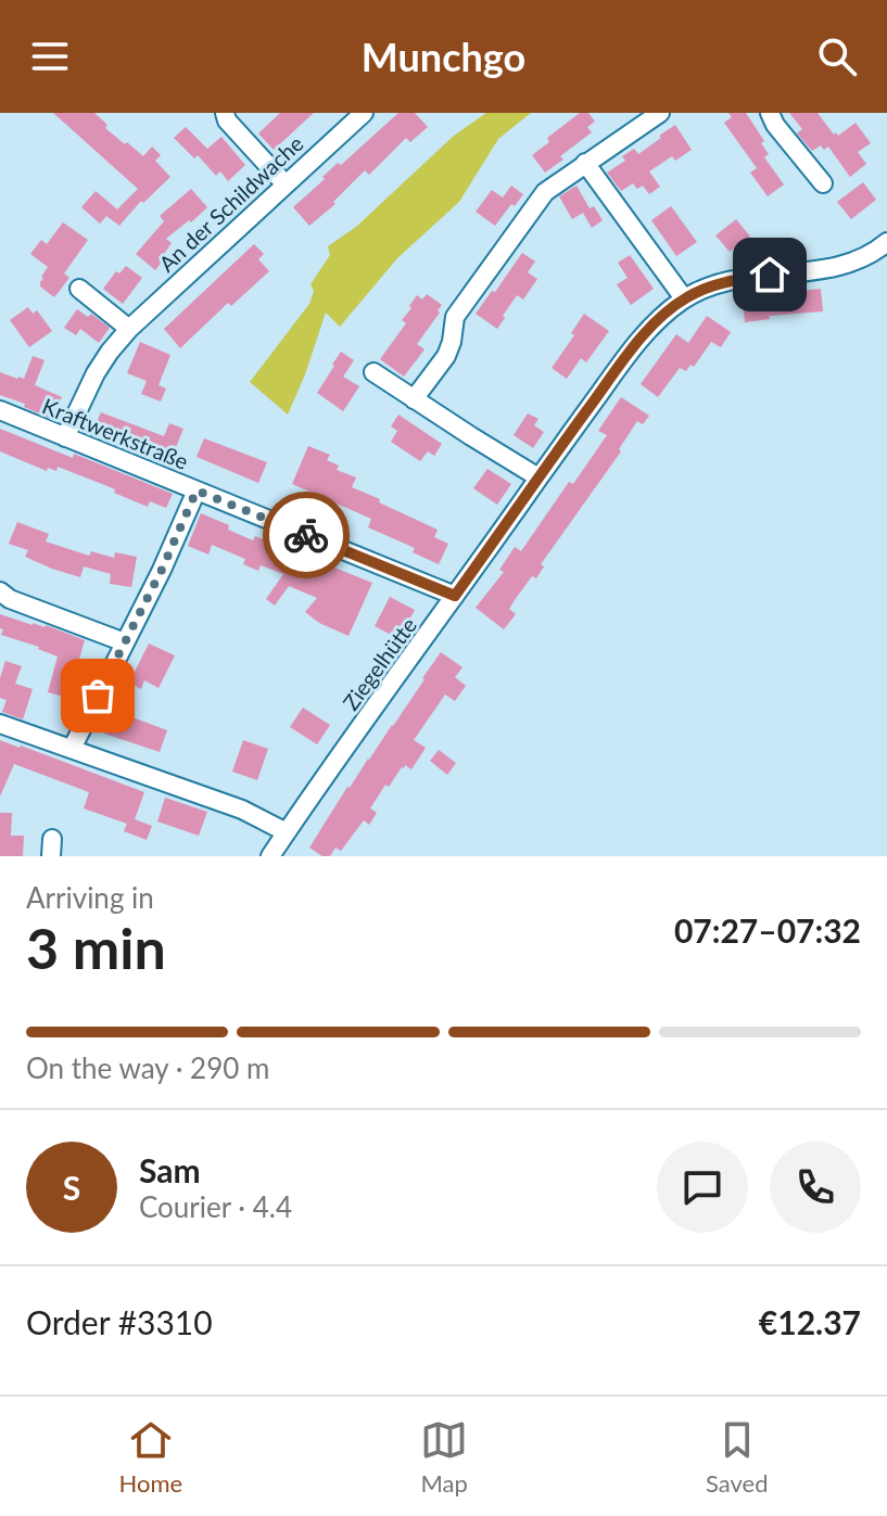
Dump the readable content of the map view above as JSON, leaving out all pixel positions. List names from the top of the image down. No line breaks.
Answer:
{"streets":{"street":["An der Schildwache","Kraftwerkstraße","Ziegelhütte"]},"crossings":[["An der Schildwache","Kraftwerkstraße"],["Kraftwerkstraße","Ziegelhütte"]],"page":{"header":"Munchgo","heading":["3 min","Arriving in","07:27–07:32"],"panel":["Sam","Courier · 4.4","Order #3310","€12.37"],"bar":"On the way · 290 m","round":"S","tabs":["Home","Map","Saved"]}}
